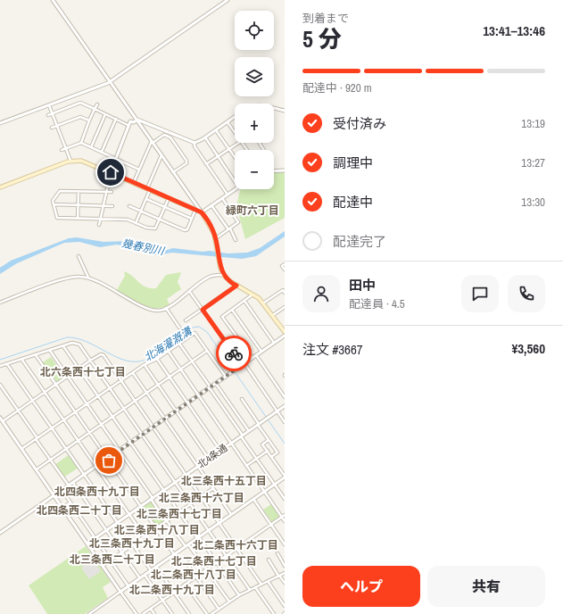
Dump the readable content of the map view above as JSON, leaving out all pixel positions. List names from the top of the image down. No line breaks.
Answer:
{"streets":{"street":["北4条通"]},"districts":["緑町六丁目","北六条西十七丁目","北三条西十五丁目","北四条西十九丁目","北三条西十六丁目","北四条西二十丁目","北三条西十七丁目","北三条西十八丁目","北三条西十九丁目","北二条西十六丁目","北三条西二十丁目","北二条西十七丁目","北二条西十八丁目","北二条西十九丁目"],"water":["幾春別川","北海灌漑溝"],"page":{"heading":["5 分","到着まで","13:41–13:46"],"panel":["田中","配達員 · 4.5","注文 #3667","¥3,560"],"map_buttons":["+","−"],"bar":"配達中 · 920 m","list":[["受付済み","13:19"],["調理中","13:27"],["配達中","13:30"],"配達完了"],"buttons":["ヘルプ","共有"]}}
